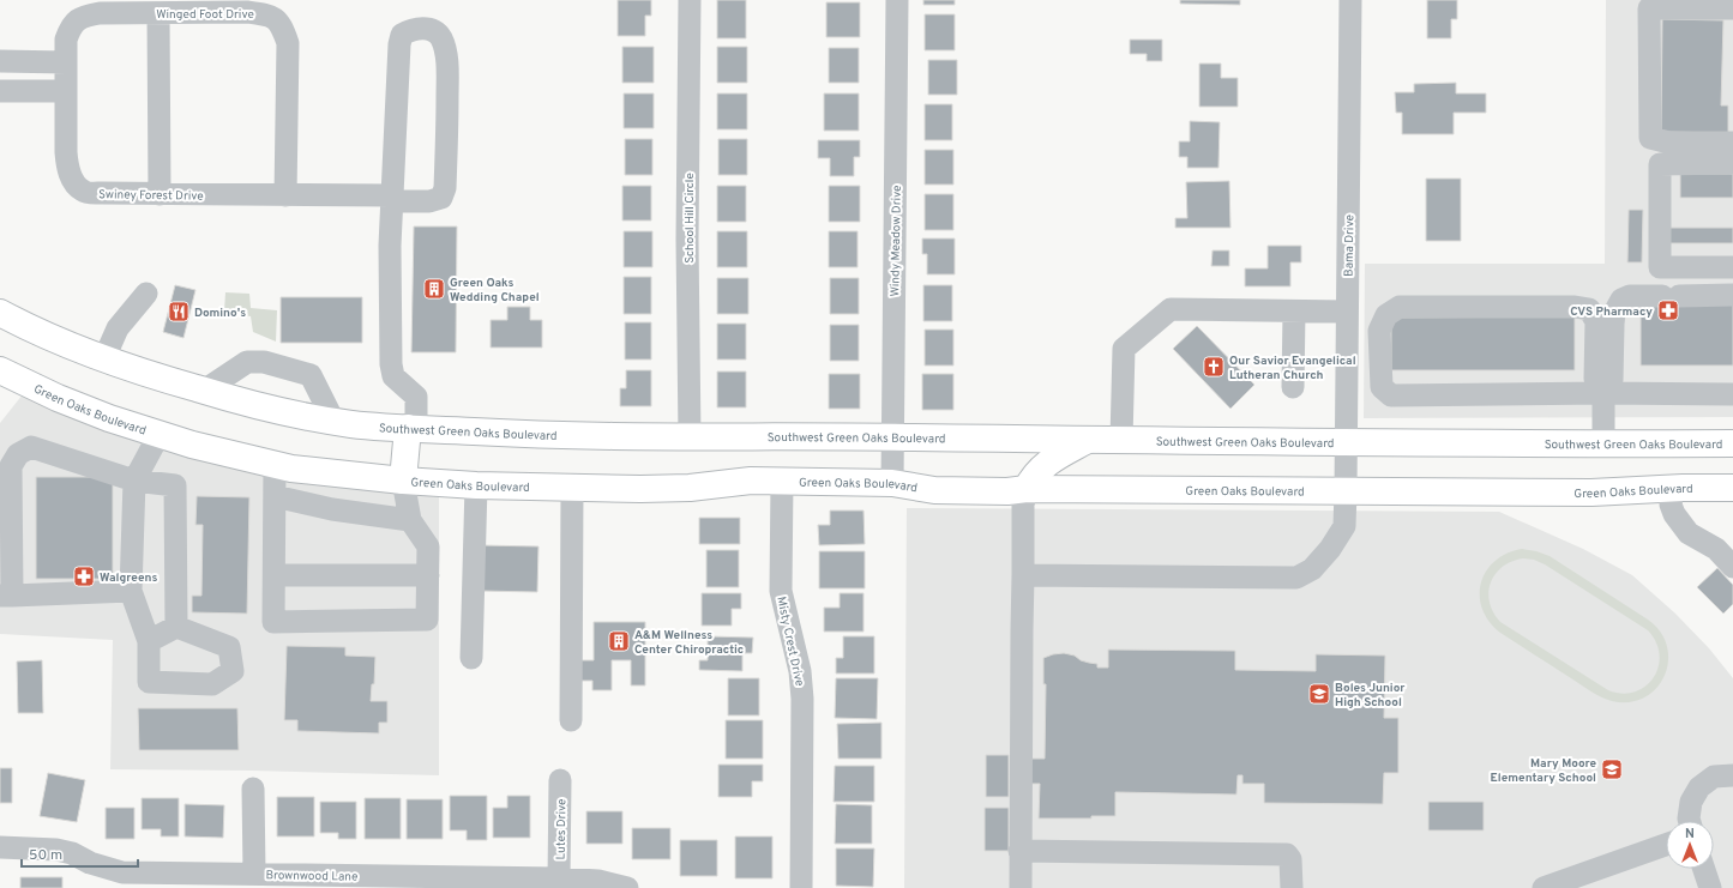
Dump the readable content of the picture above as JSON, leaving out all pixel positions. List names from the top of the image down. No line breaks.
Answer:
{"streets":{"main road":["Green Oaks Boulevard","Southwest Green Oaks Boulevard"],"street":["Winged Foot Drive","Swiney Forest Drive","School Hill Circle","Windy Meadow Drive","Bama Drive","Misty Crest Drive","Lutes Drive","Brownwood Lane"]},"crossings":[["Winged Foot Drive","Swiney Forest Drive"],["School Hill Circle","Southwest Green Oaks Boulevard"],["Windy Meadow Drive","Green Oaks Boulevard"],["Windy Meadow Drive","Southwest Green Oaks Boulevard"],["Bama Drive","Green Oaks Boulevard"],["Bama Drive","Southwest Green Oaks Boulevard"],["Green Oaks Boulevard","Misty Crest Drive"],["Lutes Drive","Brownwood Lane"]],"places":{"building":["Green Oaks Wedding Chapel","A&M Wellness Center Chiropractic"],"pharmacy":["CVS Pharmacy","Walgreens"],"restaurant":["Domino's"],"church":["Our Savior Evangelical Lutheran Church"],"school or university":["Boles Junior High School","Mary Moore Elementary School"]},"scale_bar":"50 m","north":"top"}
